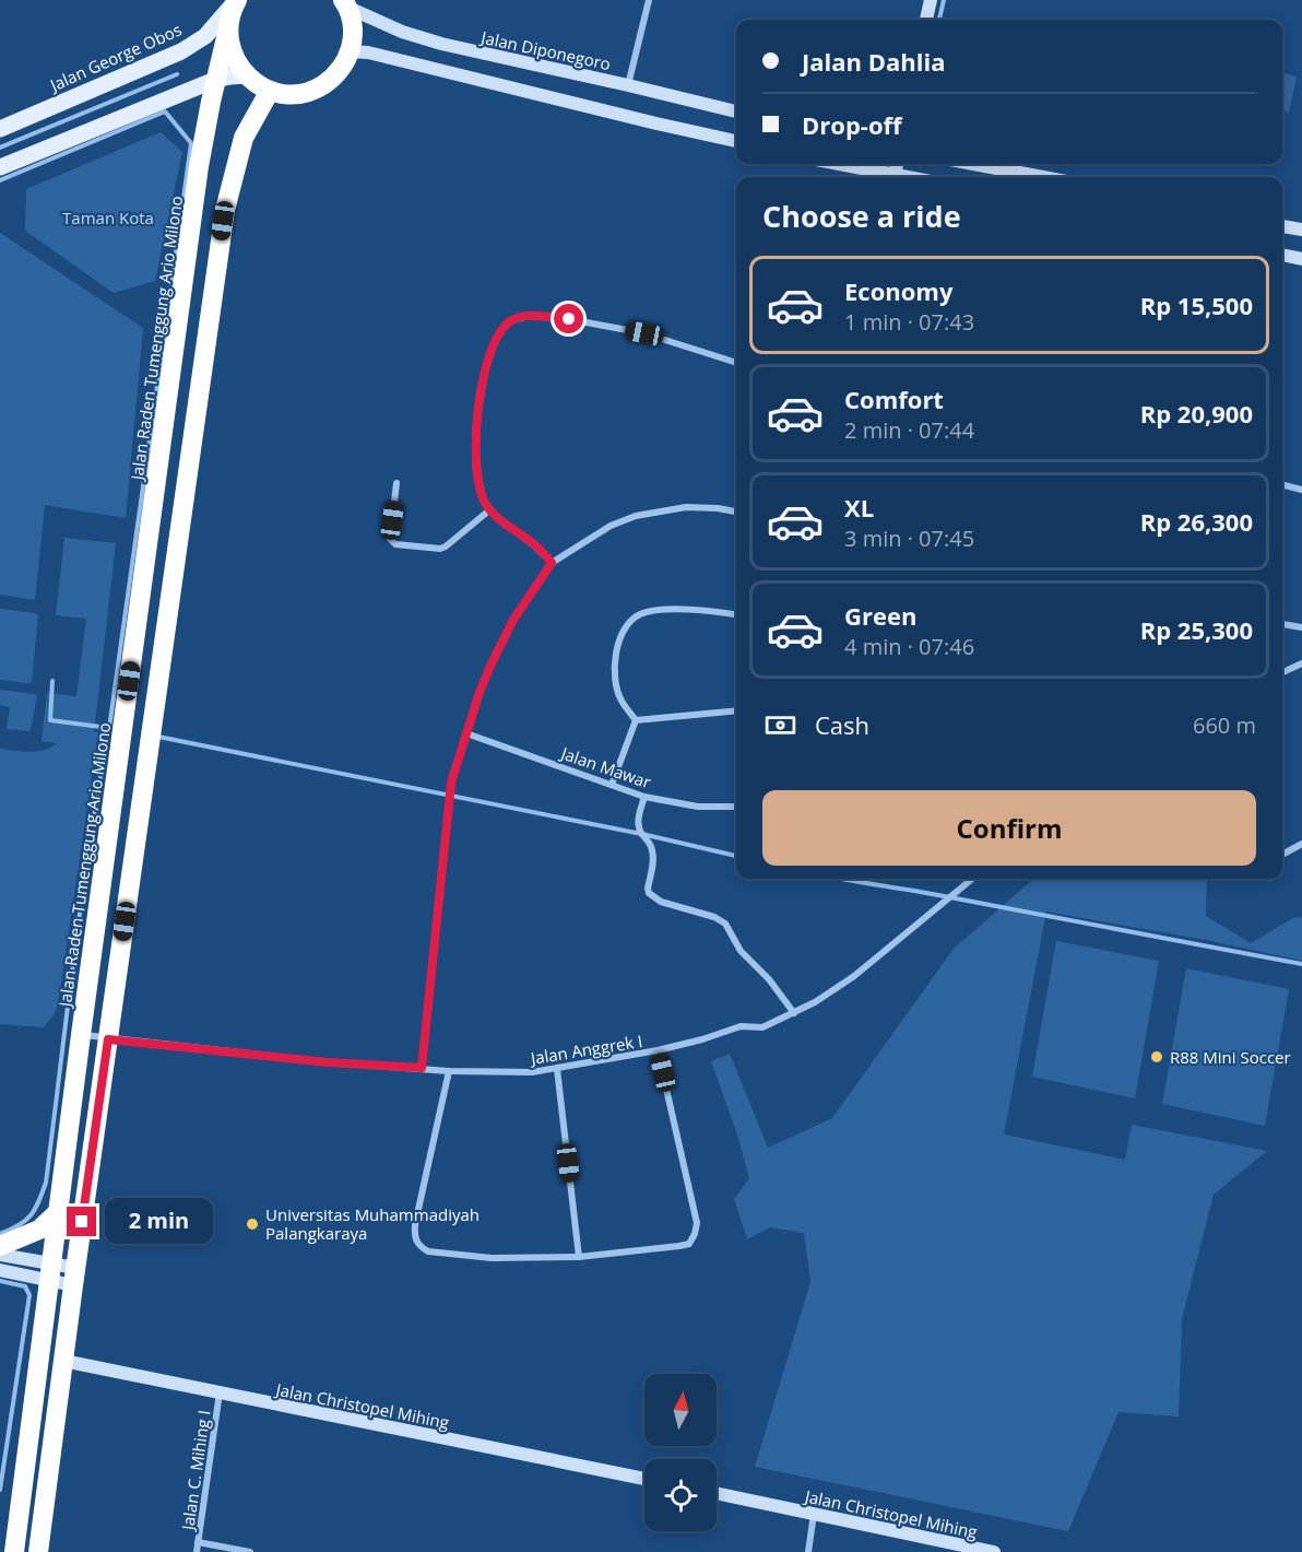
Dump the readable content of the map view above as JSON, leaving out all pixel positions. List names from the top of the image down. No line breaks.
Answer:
{"streets":{"highway":["Jalan Raden Tumenggung Ario Milono"],"main road":["Jalan Diponegoro","Jalan George Obos","Jalan Christopel Mihing"],"street":["Jalan Mawar","Jalan Anggrek I","Jalan C. Mihing I"]},"crossings":[["Jalan George Obos","Jalan Raden Tumenggung Ario Milono"],["Jalan Raden Tumenggung Ario Milono","Jalan Anggrek I"],["Jalan Christopel Mihing","Jalan C. Mihing I"]],"parks":["Taman Kota"],"places":["R88 Mini Soccer","Universitas Muhammadiyah Palangkaraya"],"north":"top","page":{"banner":["Jalan Dahlia","Drop-off"],"heading":"Choose a ride","list":[{"name":"Economy","note":"1 min · 07:43","value":"Rp 15,500"},{"name":"Comfort","note":"2 min · 07:44","value":"Rp 20,900"},{"name":"XL","note":"3 min · 07:45","value":"Rp 26,300"},{"name":"Green","note":"4 min · 07:46","value":"Rp 25,300"}],"pay":["Cash","660 m"],"buttons":"Confirm","bubble":"2 min"}}
